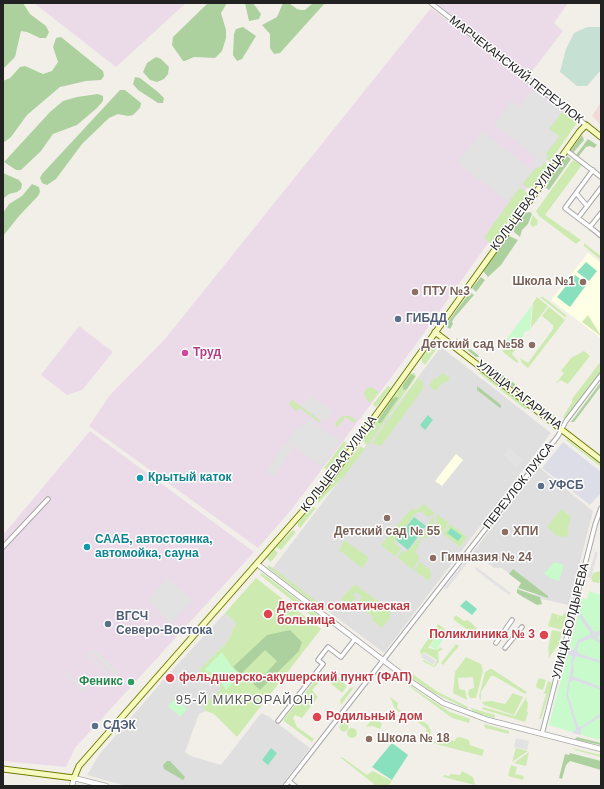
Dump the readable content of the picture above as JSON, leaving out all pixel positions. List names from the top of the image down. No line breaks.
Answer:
{"streets":{"main road":["МАРЧЕКАНСКИЙ ПЕРЕУЛОК","КОЛЬЦЕВАЯ УЛИЦА","УЛИЦА ГАГАРИНА"],"street":["ПЕРЕУЛОК ЛУКСА","УЛИЦА БОЛДЫРЕВА"]},"crossings":[["МАРЧЕКАНСКИЙ ПЕРЕУЛОК","КОЛЬЦЕВАЯ УЛИЦА"],["КОЛЬЦЕВАЯ УЛИЦА","УЛИЦА ГАГАРИНА"],["УЛИЦА ГАГАРИНА","ПЕРЕУЛОК ЛУКСА"]],"districts":["95-Й МИКРОРАЙОН"],"places":["Школа №1","ПТУ №3","ГИБДД","Детский сад №58","Труд","Крытый каток","УФСБ","Детский сад № 55","ХПИ","СААБ, автостоянка, автомойка, сауна","Гимназия № 24","Детская соматическая больница","ВГСЧ Северо-Востока","Поликлиника № 3","фельдшерско-акушерский пункт (ФАП)","Феникс","Родильный дом","СДЭК","Школа № 18"]}
